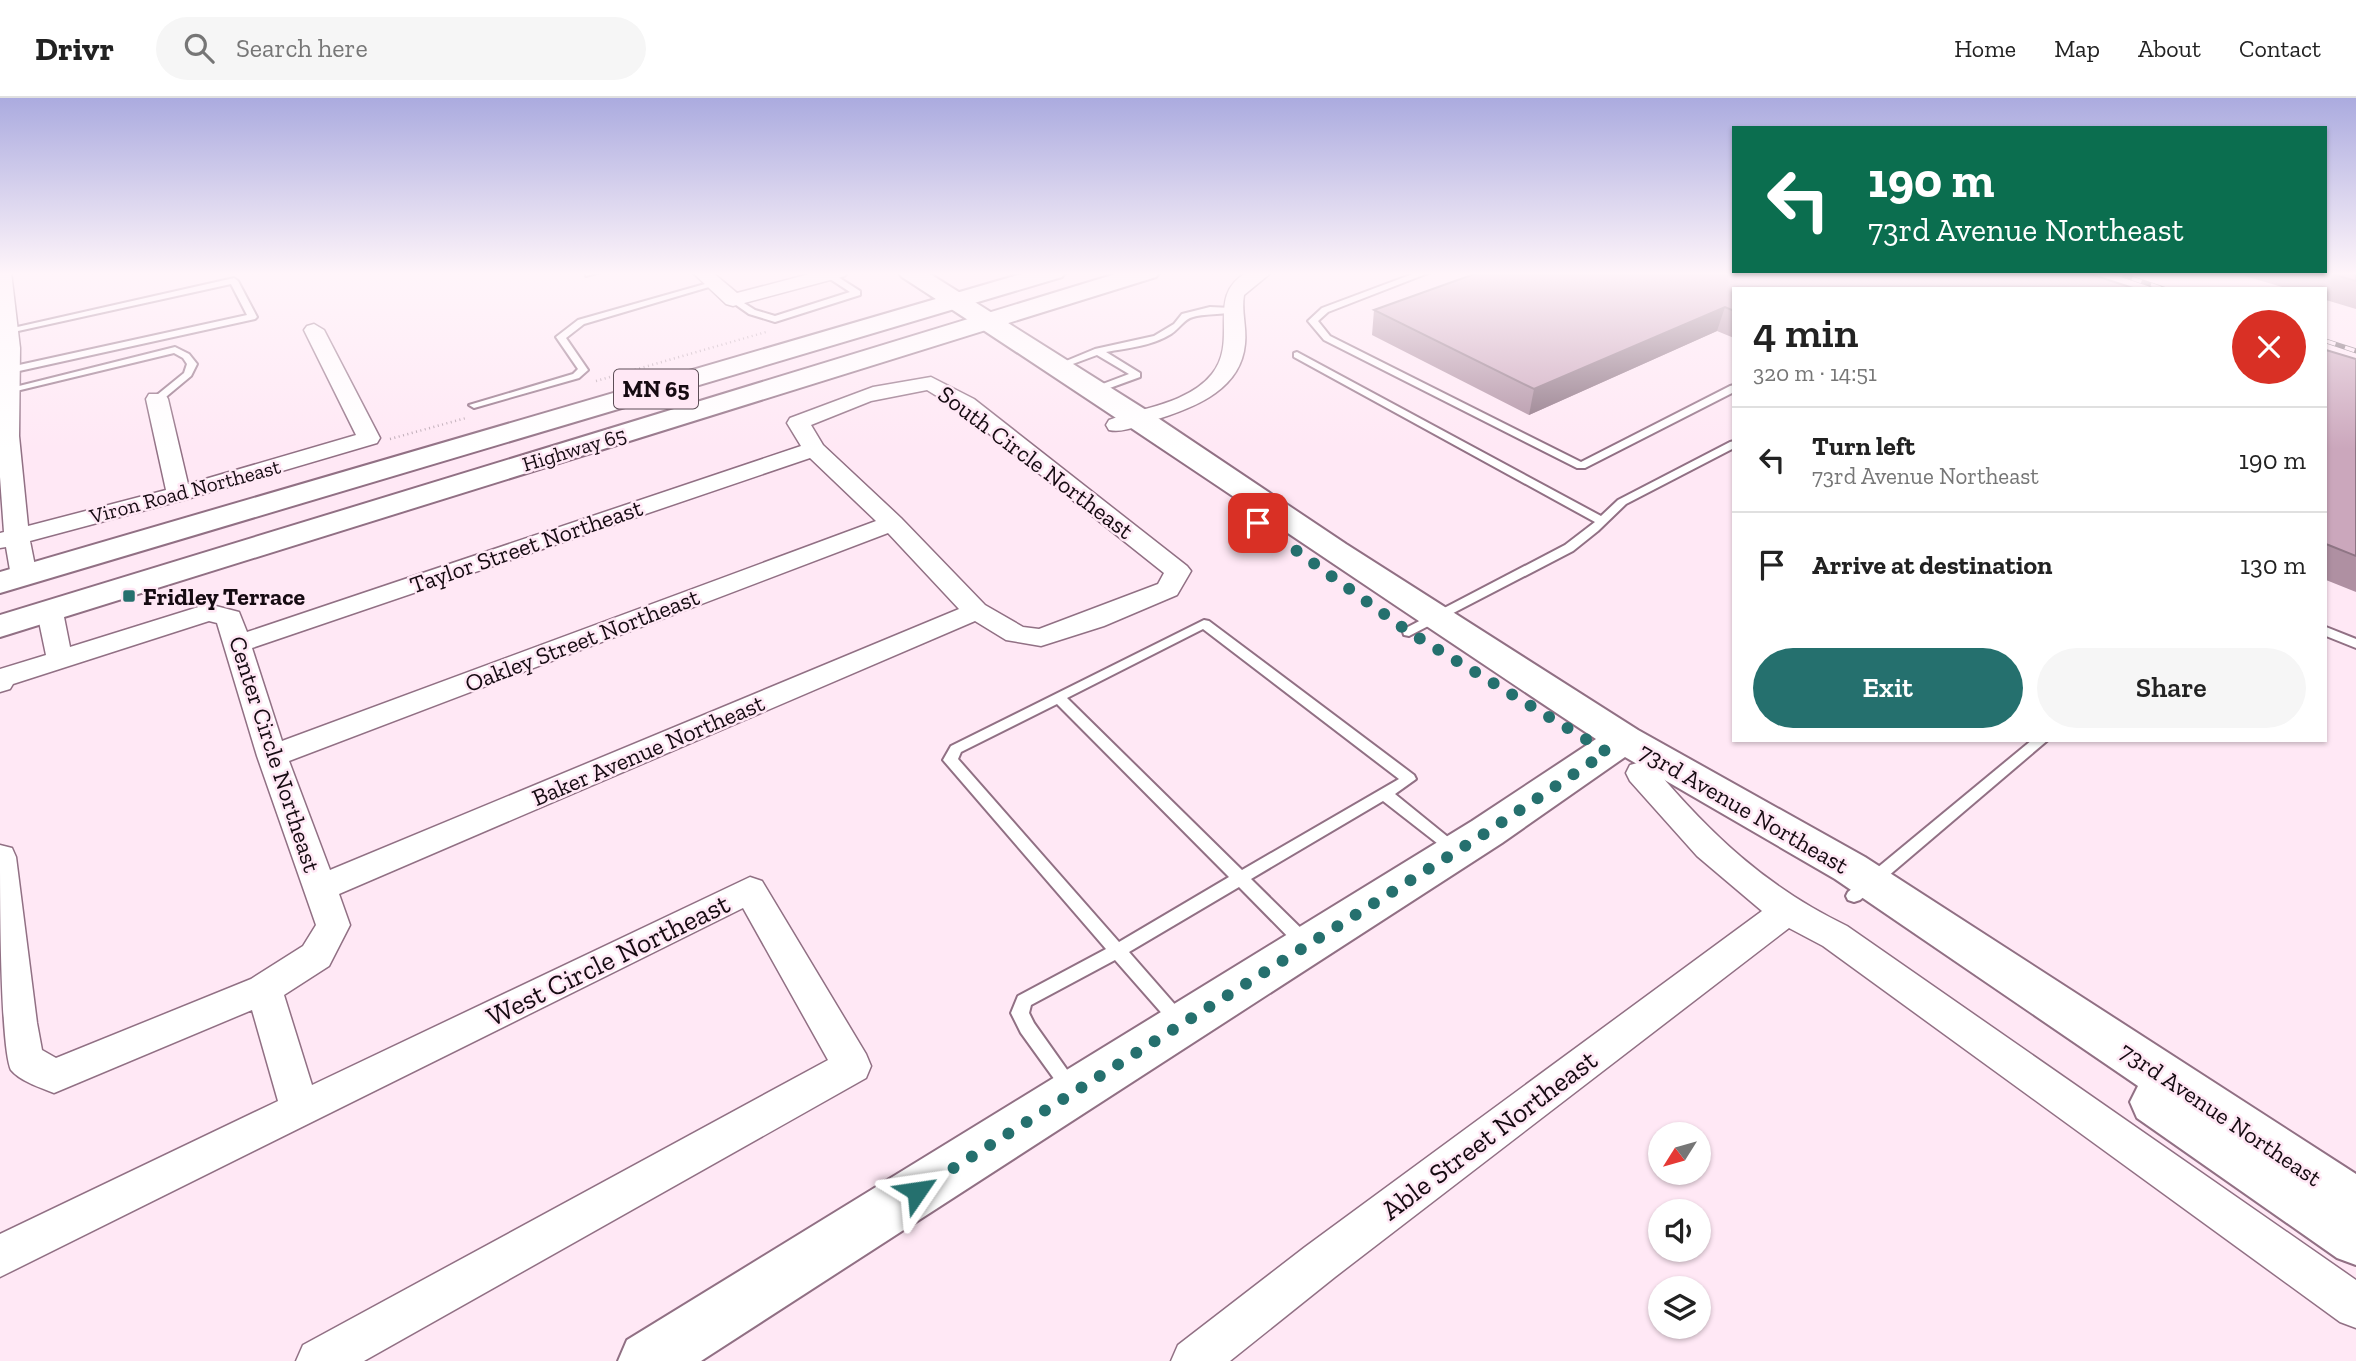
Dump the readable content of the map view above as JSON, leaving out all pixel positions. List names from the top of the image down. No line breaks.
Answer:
{"streets":{"main road":["MN 65","Highway 65","73rd Avenue Northeast"],"street":["South Circle Northeast","Viron Road Northeast","Taylor Street Northeast","Oakley Street Northeast","Baker Avenue Northeast","Center Circle Northeast","West Circle Northeast","Able Street Northeast"]},"crossings":[["South Circle Northeast","Taylor Street Northeast"],["South Circle Northeast","Oakley Street Northeast"],["South Circle Northeast","Baker Avenue Northeast"],["Taylor Street Northeast","Center Circle Northeast"],["Oakley Street Northeast","Center Circle Northeast"],["Baker Avenue Northeast","Center Circle Northeast"],["73rd Avenue Northeast","Able Street Northeast"]],"places":{"transit":["Fridley Terrace"]},"north":"bottom left","page":{"header":"Drivr","search":"Search here","nav":["Home","Map","About","Contact"],"turn":["190 m","73rd Avenue Northeast"],"heading":["4 min","320 m · 14:51"],"list":[{"name":"Turn left","note":"73rd Avenue Northeast","value":"190 m"},{"name":"Arrive at destination","value":"130 m"}],"buttons":["Exit","Share"]}}
